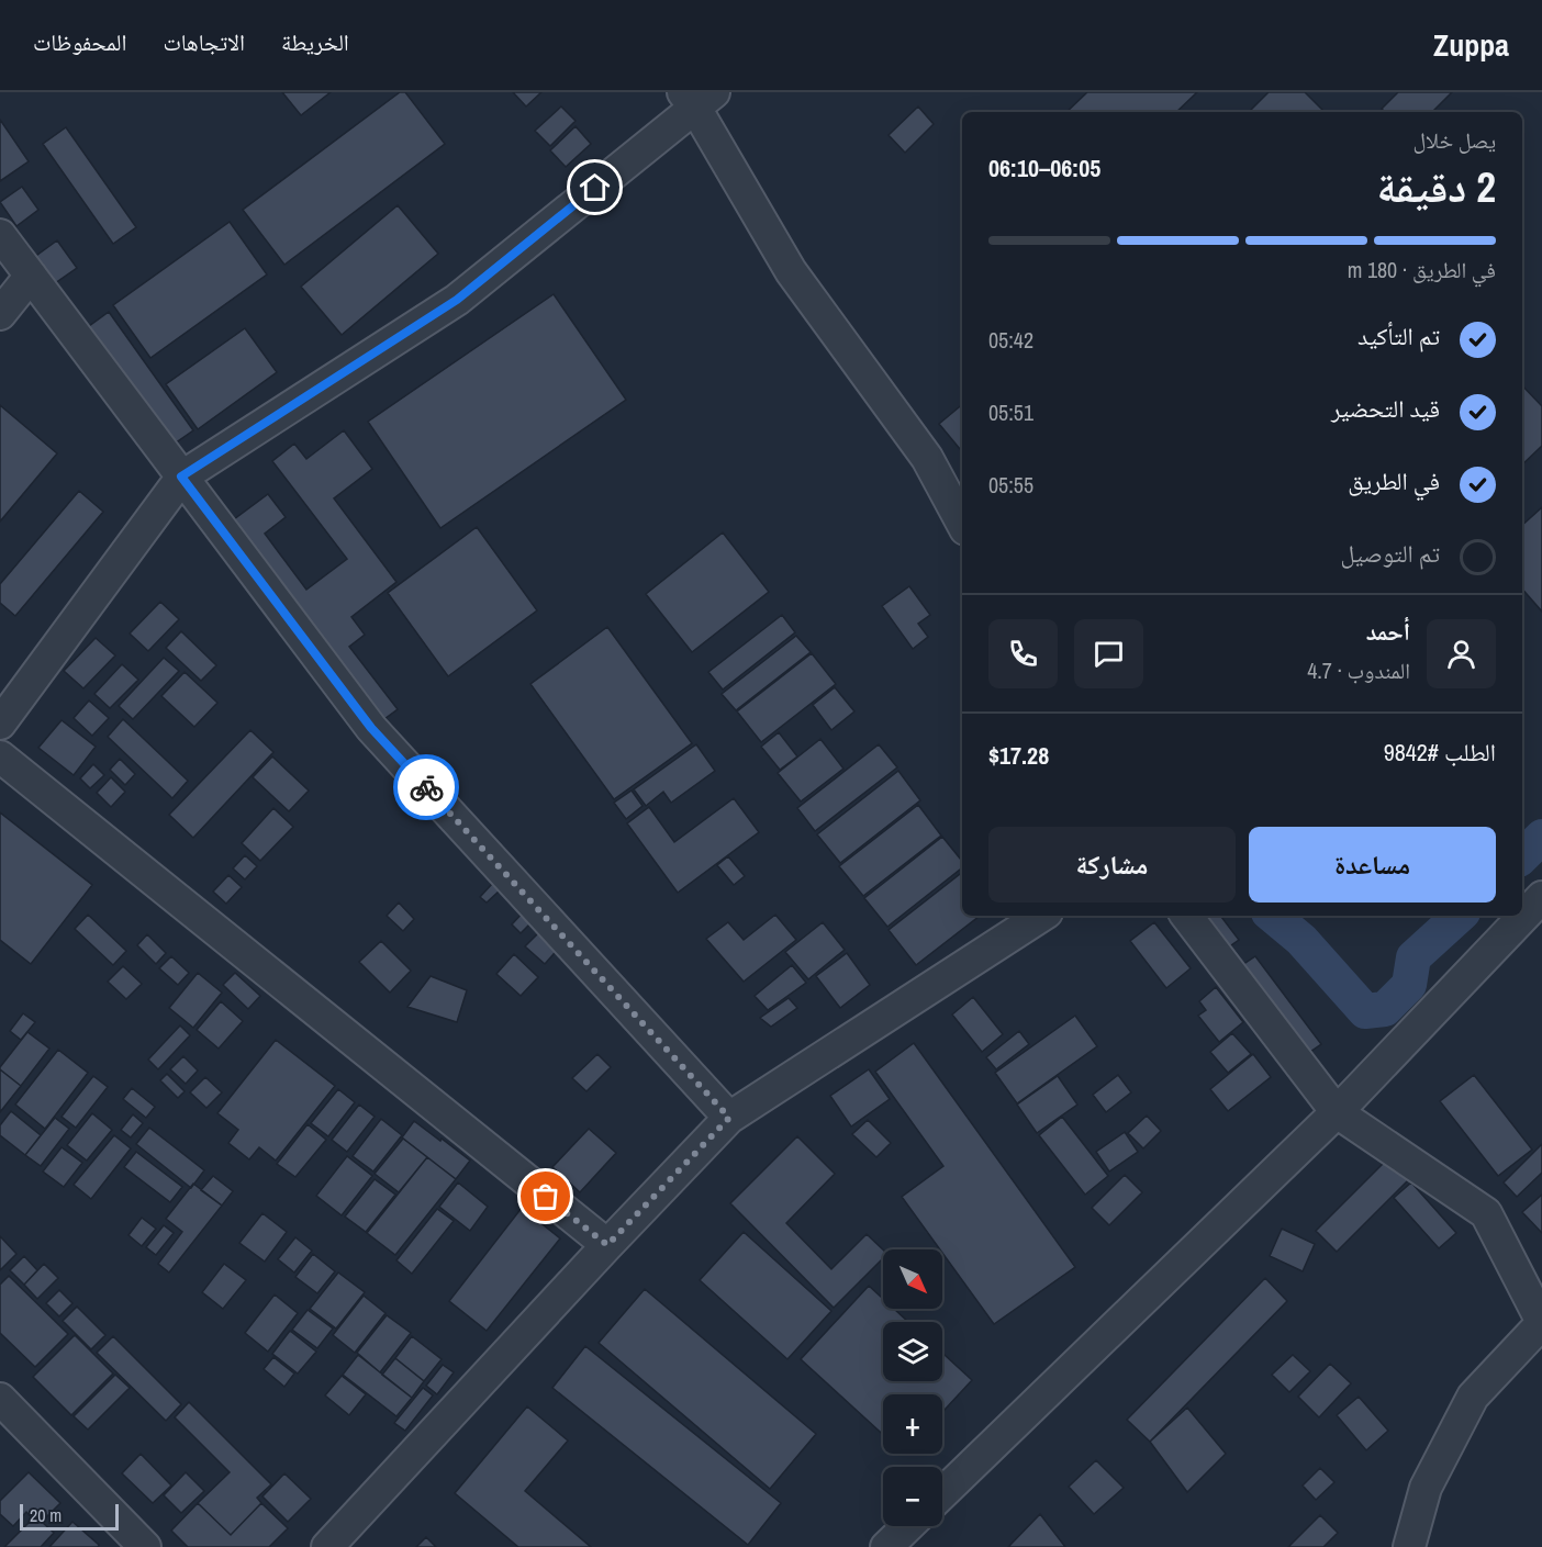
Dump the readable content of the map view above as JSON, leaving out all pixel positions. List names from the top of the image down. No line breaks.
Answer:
{"scale_bar":"20 m","north":"bottom right","page":{"header":"Zuppa","nav":["الخريطة","الاتجاهات","المحفوظات"],"heading":["2 دقيقة","يصل خلال","06:05–06:10"],"panel":["أحمد","المندوب · 4.7","الطلب #9842","$17.28"],"bar":"في الطريق · 180 m","list":[["تم التأكيد","05:42"],["قيد التحضير","05:51"],["في الطريق","05:55"],"تم التوصيل"],"buttons":["مساعدة","مشاركة"],"map_buttons":["+","−"],"scale":"20 m"}}
